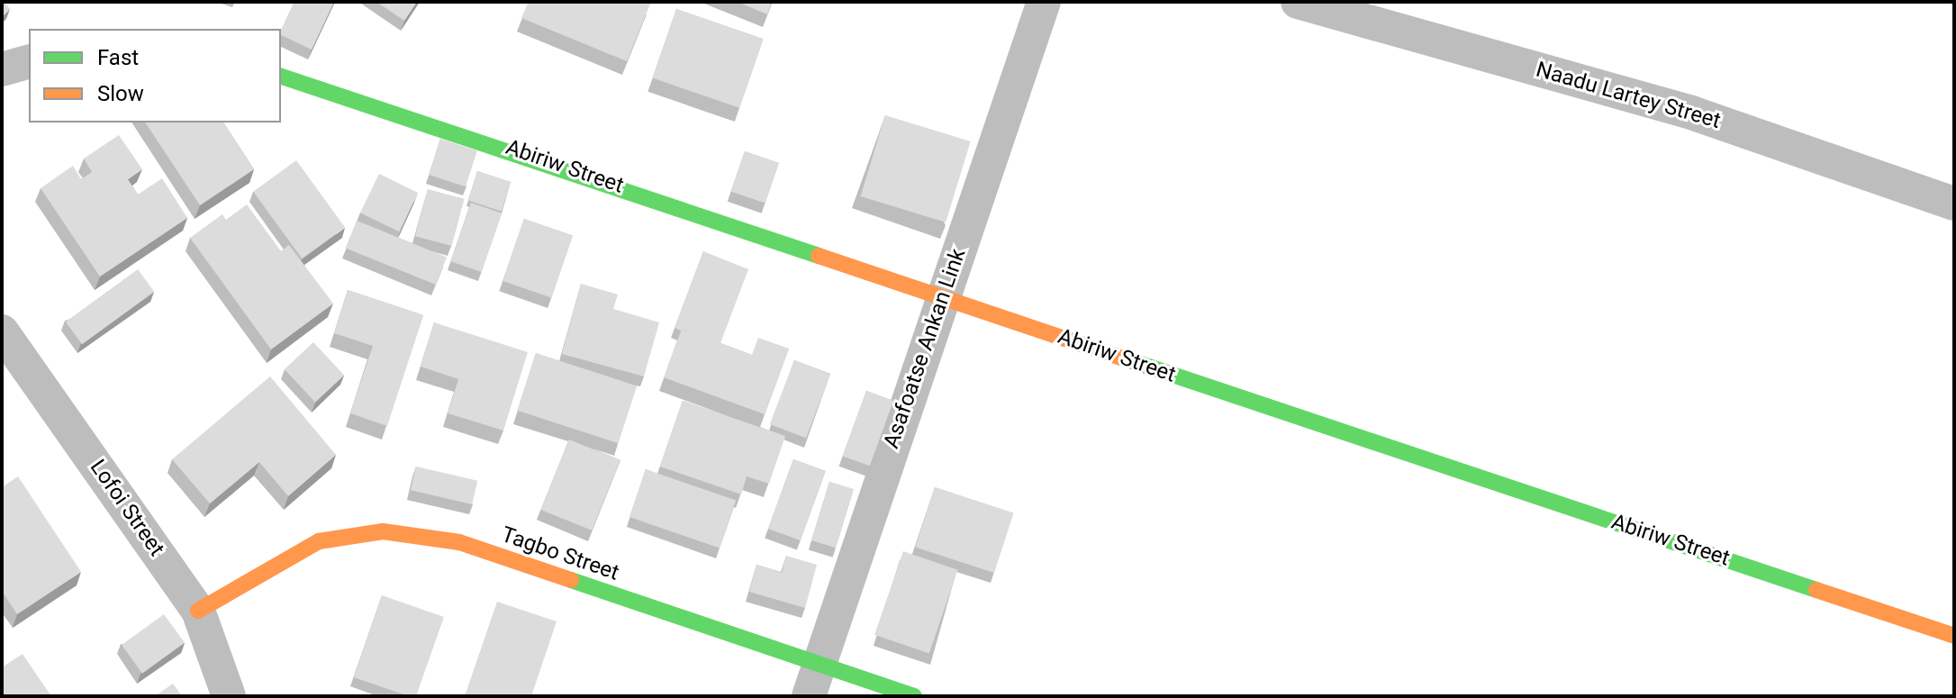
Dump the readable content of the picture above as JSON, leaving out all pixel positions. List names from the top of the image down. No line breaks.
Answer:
{"streets":{"street":["Naadu Lartey Street","Abiriw Street","Asafoatse Ankan Link","Lofoi Street","Tagbo Street"]},"crossings":[["Abiriw Street","Asafoatse Ankan Link"],["Asafoatse Ankan Link","Tagbo Street"],["Lofoi Street","Tagbo Street"]],"legend":["Fast","Slow"]}
